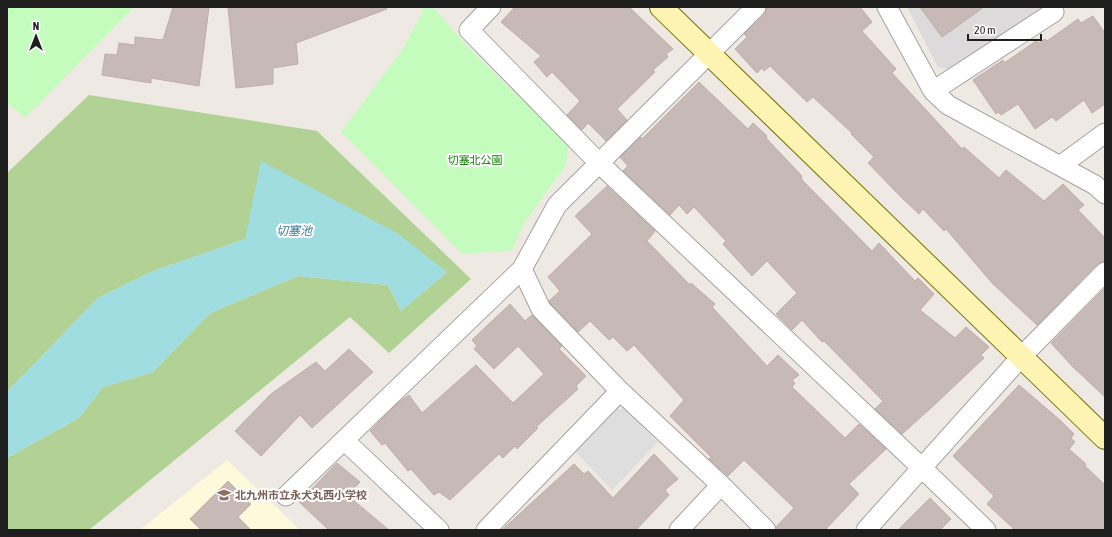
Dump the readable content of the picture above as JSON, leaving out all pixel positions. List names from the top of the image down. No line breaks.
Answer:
{"water":["切塞池"],"parks":["切塞北公園"],"places":{"school or university":["北九州市立永犬丸西小学校"]},"scale_bar":"20 m","north":"top"}
